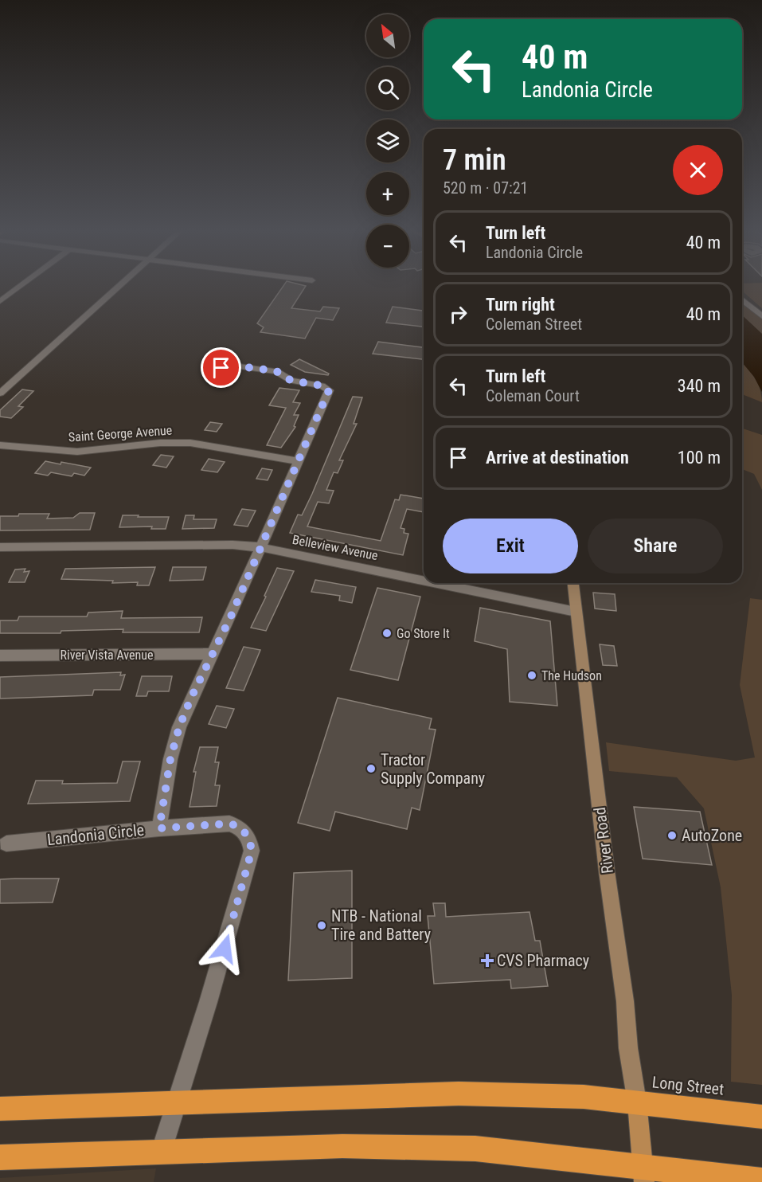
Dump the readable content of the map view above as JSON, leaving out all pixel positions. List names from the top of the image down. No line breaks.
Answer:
{"streets":{"highway":["Long Street"],"street":["Saint George Avenue","Belleview Avenue","River Vista Avenue","Landonia Circle","River Road"]},"crossings":[["Belleview Avenue","River Road"],["Landonia Circle","Long Street"],["River Road","Long Street"]],"places":{"other":["Go Store It","The Hudson","Tractor Supply Company","AutoZone","NTB - National Tire and Battery"],"health":["CVS Pharmacy"]},"north":"top left","page":{"map_buttons":["+","−"],"turn":["40 m","Landonia Circle"],"heading":["7 min","520 m · 07:21"],"list":[{"name":"Turn left","note":"Landonia Circle","value":"40 m"},{"name":"Turn right","note":"Coleman Street","value":"40 m"},{"name":"Turn left","note":"Coleman Court","value":"340 m"},{"name":"Arrive at destination","value":"100 m"}],"buttons":["Exit","Share"]}}
